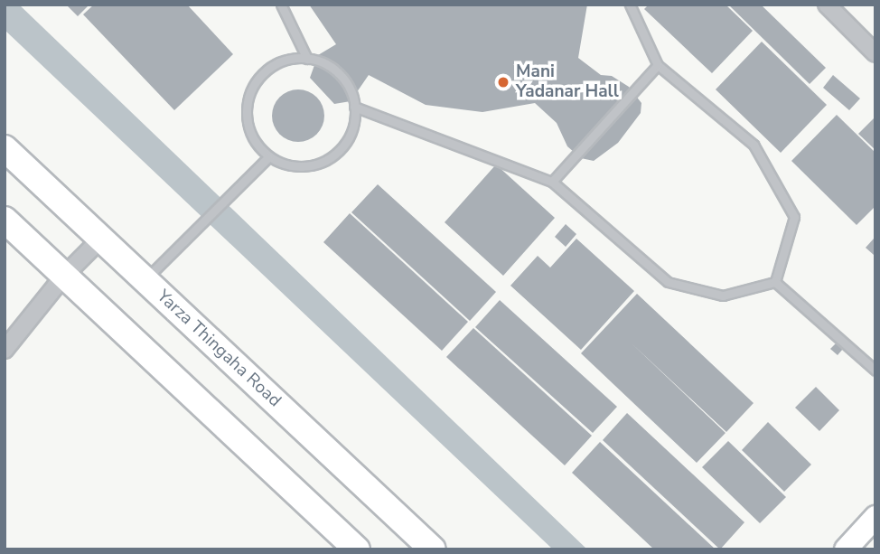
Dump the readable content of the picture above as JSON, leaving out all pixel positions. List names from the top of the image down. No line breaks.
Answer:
{"streets":{"main road":["Yarza Thingaha Road"]},"places":["Mani Yadanar Hall"]}
